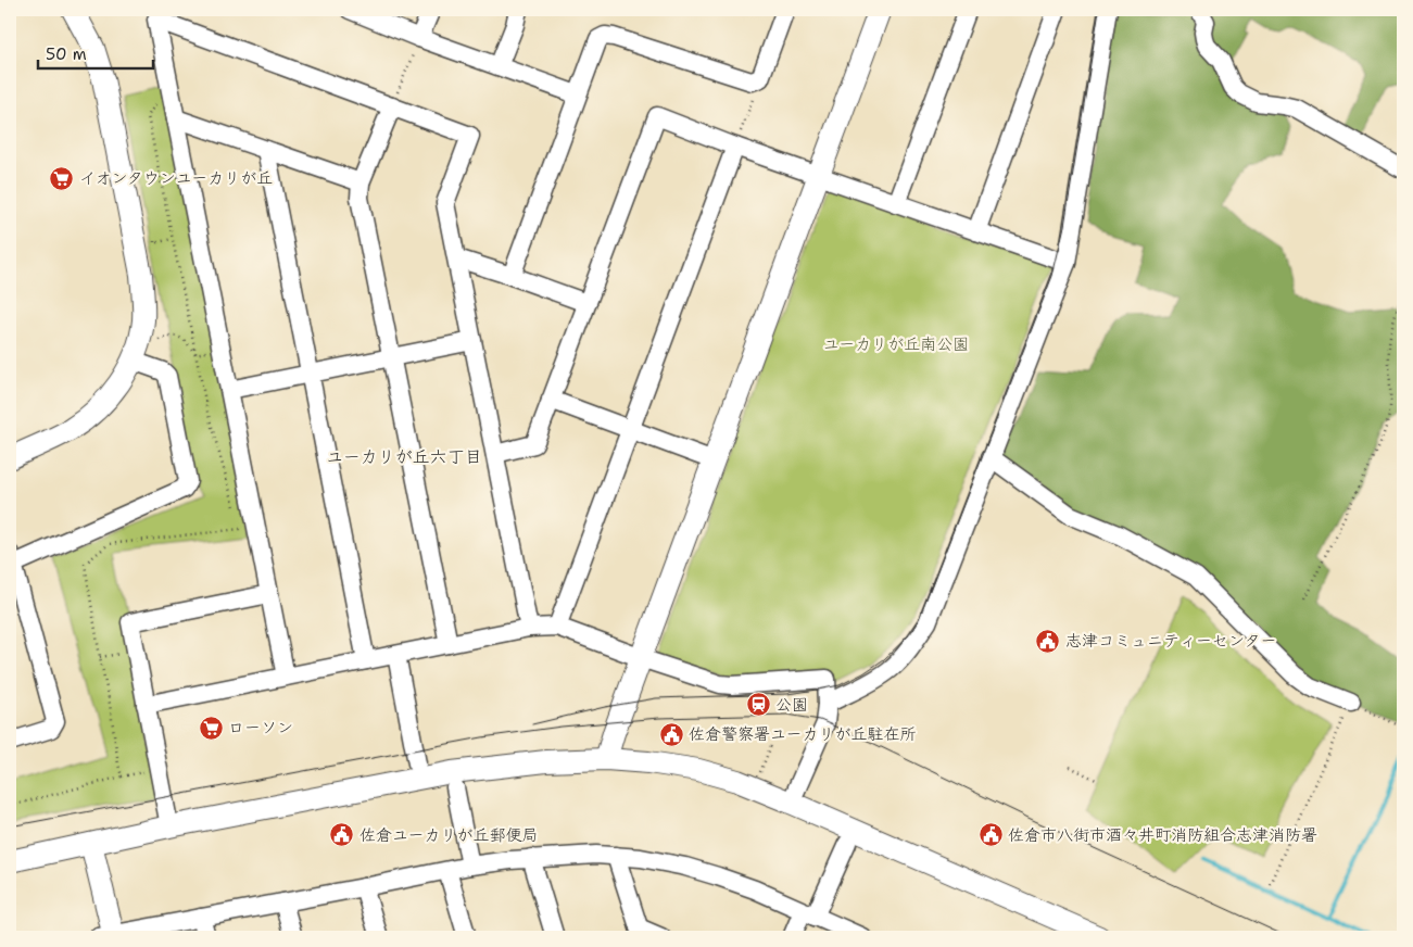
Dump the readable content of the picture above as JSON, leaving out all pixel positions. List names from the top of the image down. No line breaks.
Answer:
{"districts":["ユーカリが丘六丁目"],"parks":["ユーカリが丘南公園"],"places":{"supermarket":["イオンタウンユーカリが丘","ローソン"],"public building":["志津コミュニティーセンター","佐倉警察署ユーカリが丘駐在所","佐倉ユーカリが丘郵便局","佐倉市八街市酒々井町消防組合志津消防署"],"station":["公園"]},"scale_bar":"50 m"}
